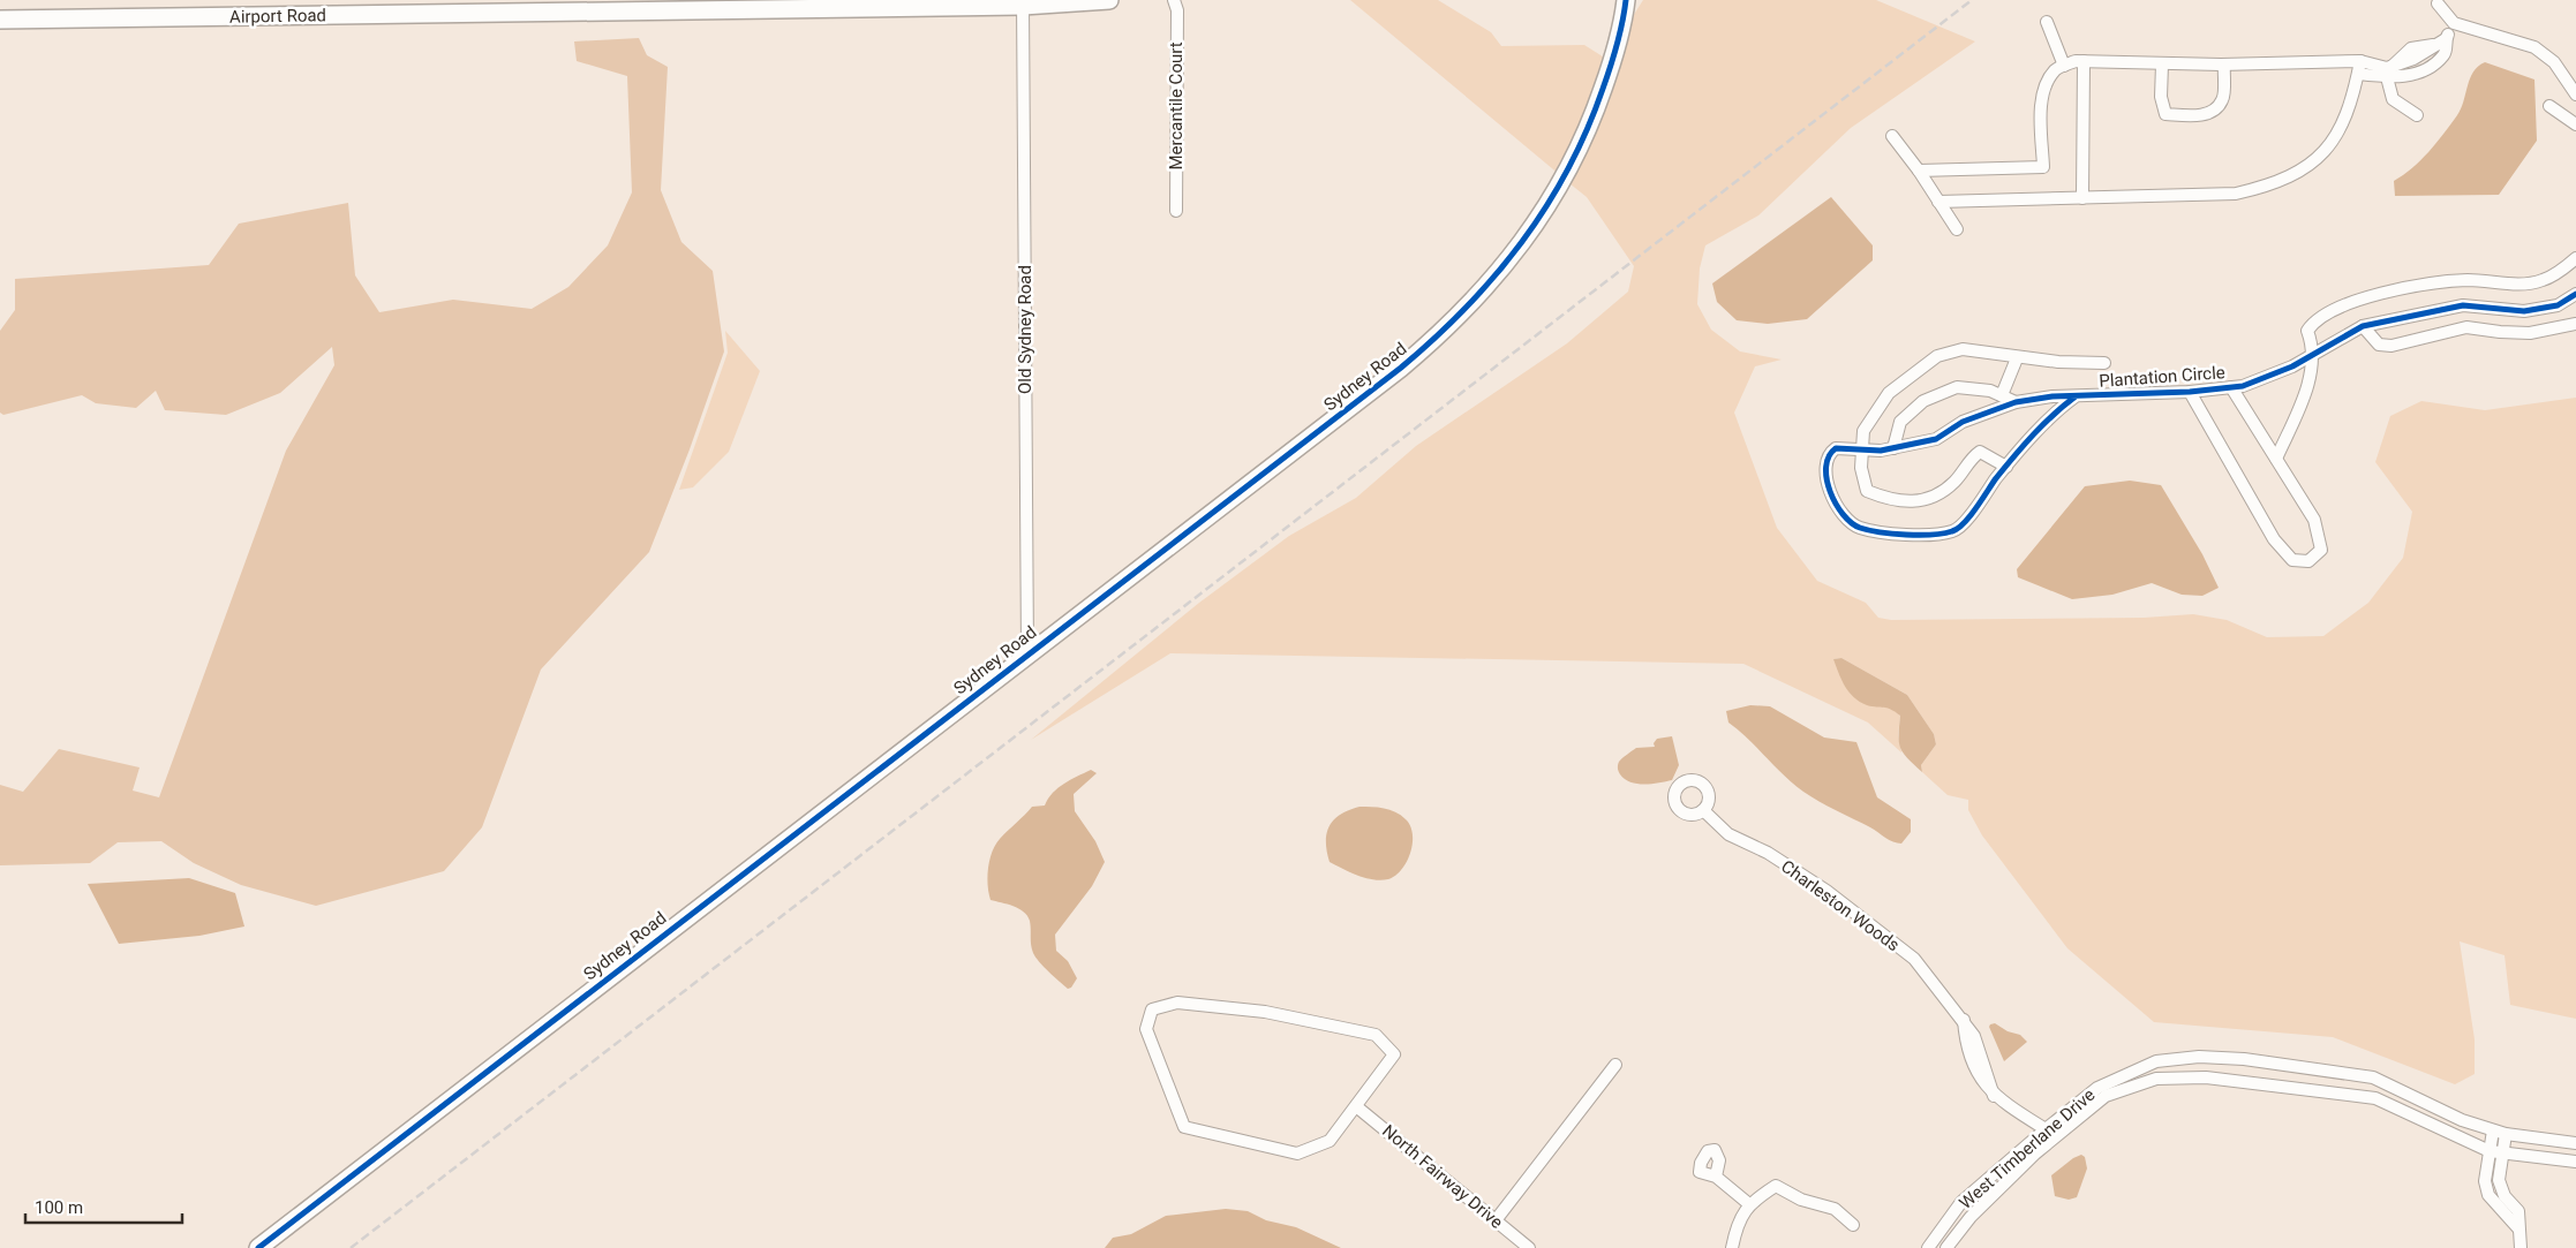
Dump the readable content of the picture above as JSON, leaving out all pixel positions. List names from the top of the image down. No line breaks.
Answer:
{"streets":{"street":["Airport Road","Mercantile Court","Old Sydney Road","Sydney Road","Plantation Circle","Charleston Woods","West Timberlane Drive","North Fairway Drive"]},"crossings":[["Airport Road","Old Sydney Road"],["Old Sydney Road","Sydney Road"],["Charleston Woods","West Timberlane Drive"]],"scale_bar":"100 m"}
